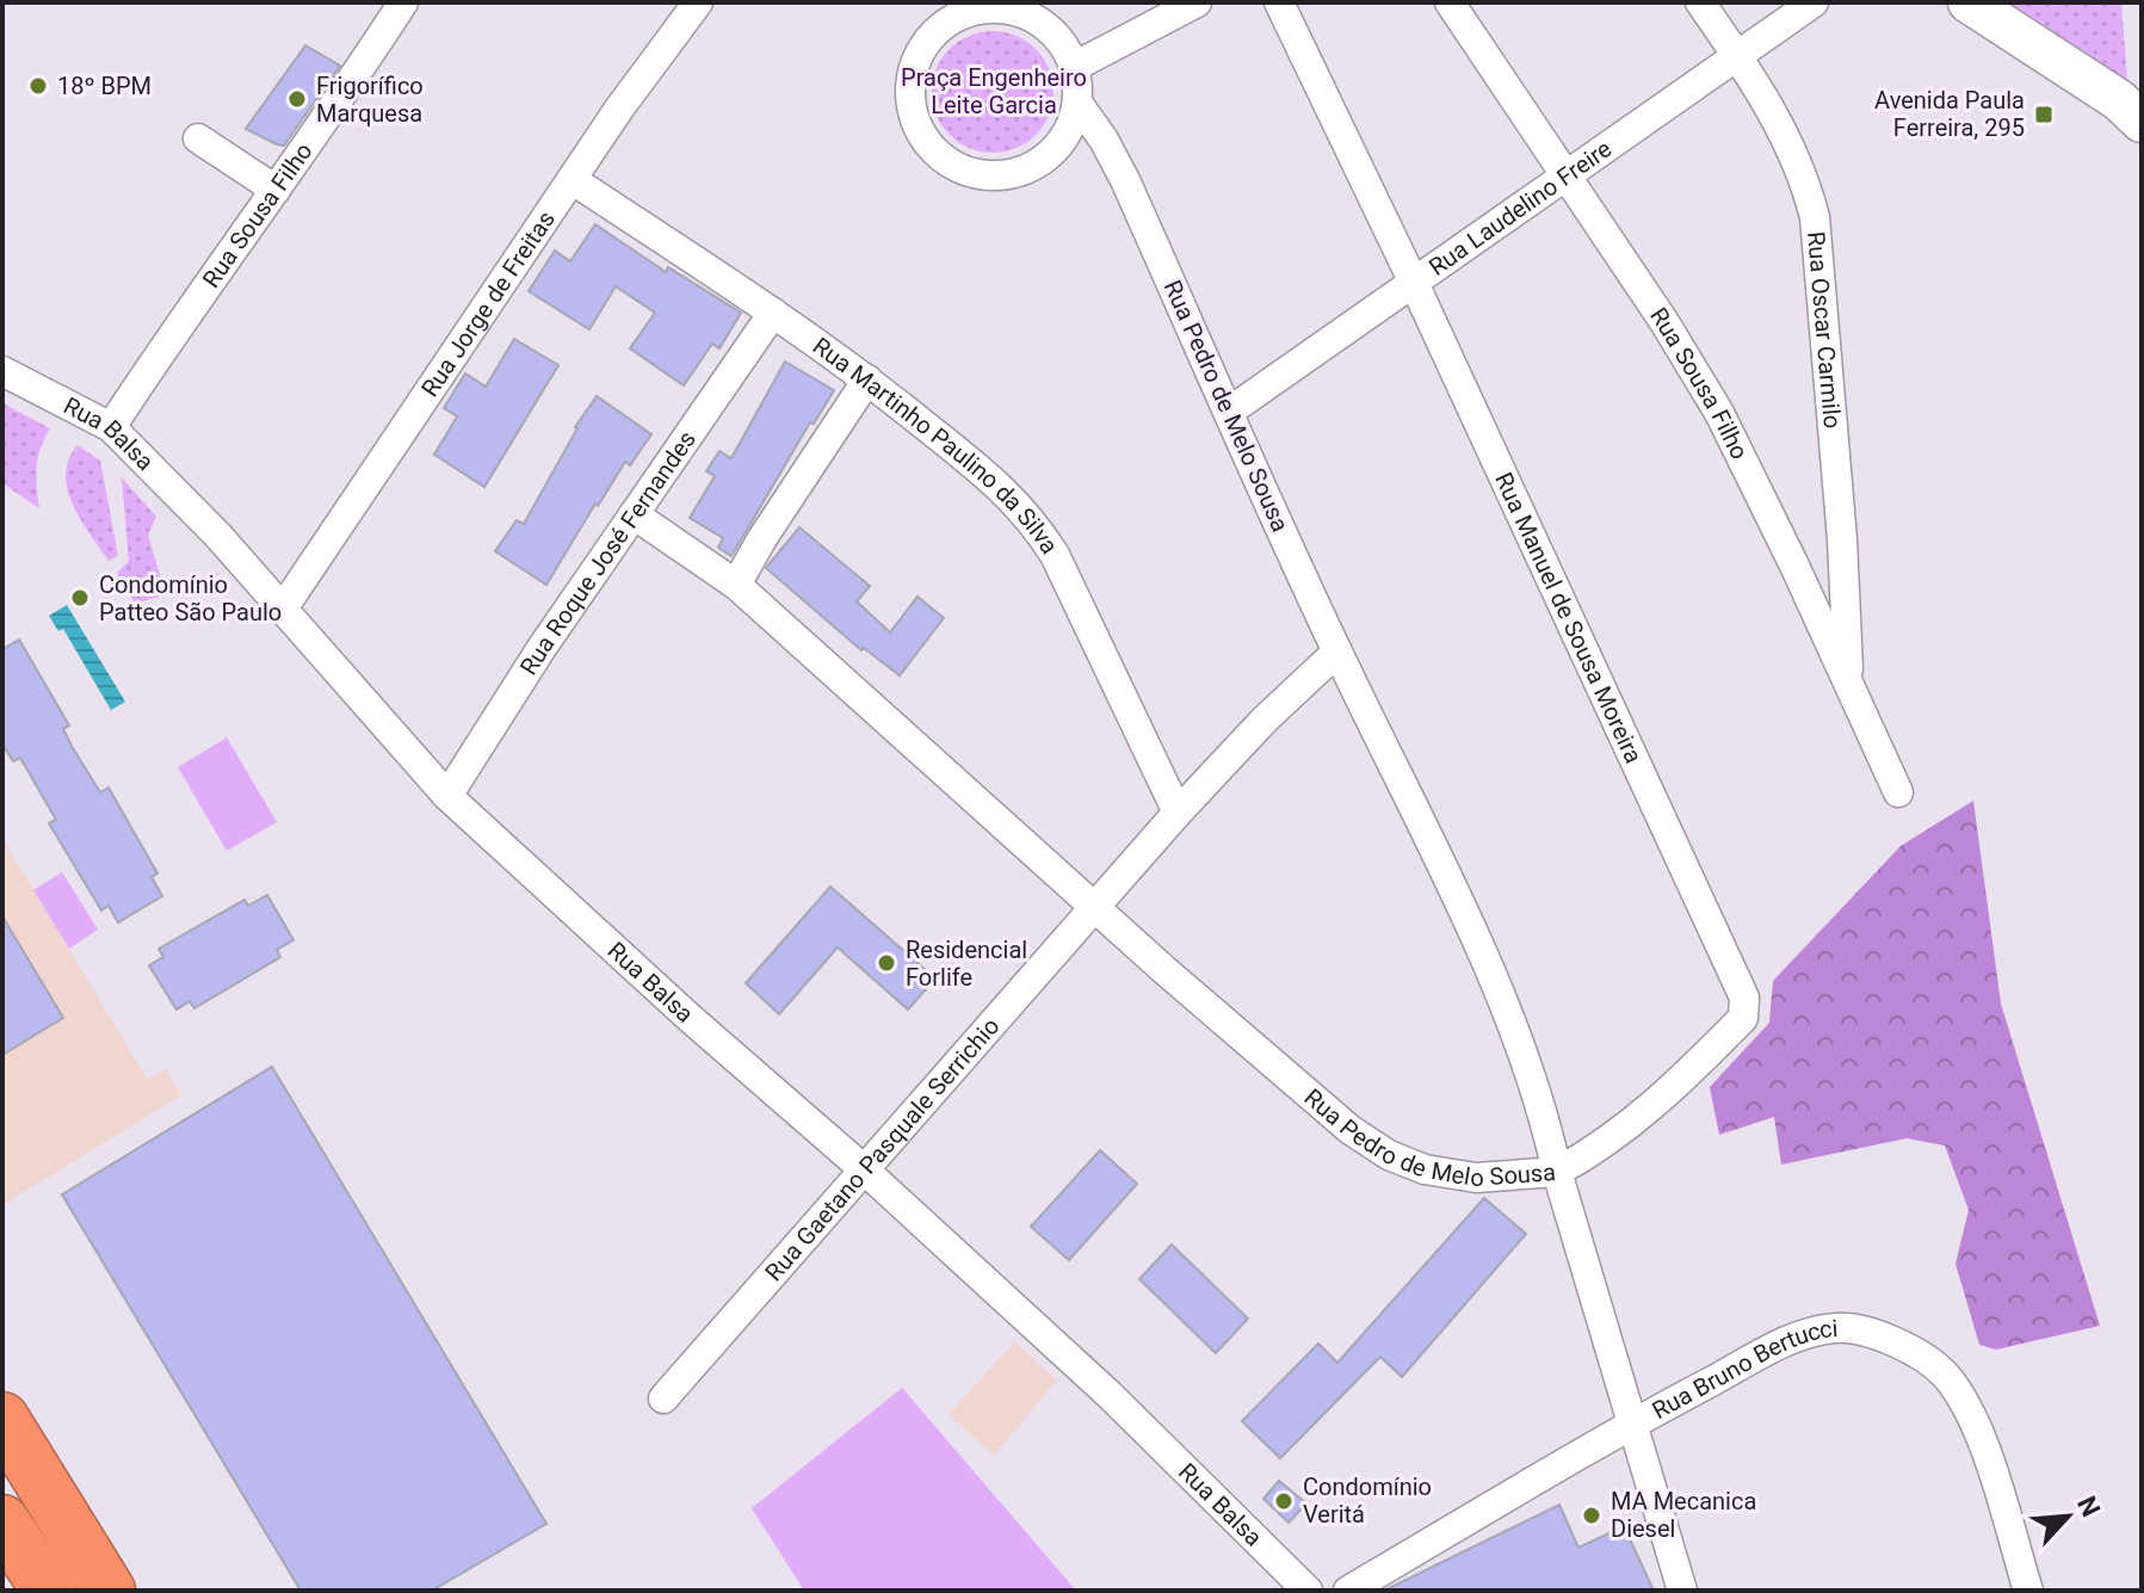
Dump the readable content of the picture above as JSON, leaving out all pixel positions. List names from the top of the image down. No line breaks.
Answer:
{"streets":{"street":["Rua Laudelino Freire","Rua Sousa Filho","Rua Jorge de Freitas","Rua Oscar Carmilo","Rua Pedro de Melo Sousa","Rua Balsa","Rua Martinho Paulino da Silva","Rua Roque José Fernandes","Rua Manuel de Sousa Moreira","Rua Gaetano Pasquale Serrichio","Rua Bruno Bertucci"]},"crossings":[["Rua Laudelino Freire","Rua Sousa Filho"],["Rua Laudelino Freire","Rua Oscar Carmilo"],["Rua Laudelino Freire","Rua Pedro de Melo Sousa"],["Rua Laudelino Freire","Rua Manuel de Sousa Moreira"],["Rua Sousa Filho","Rua Oscar Carmilo"],["Rua Sousa Filho","Rua Balsa"],["Rua Jorge de Freitas","Rua Balsa"],["Rua Jorge de Freitas","Rua Martinho Paulino da Silva"],["Rua Pedro de Melo Sousa","Rua Roque José Fernandes"],["Rua Pedro de Melo Sousa","Rua Manuel de Sousa Moreira"],["Rua Pedro de Melo Sousa","Rua Gaetano Pasquale Serrichio"],["Rua Balsa","Rua Roque José Fernandes"],["Rua Balsa","Rua Gaetano Pasquale Serrichio"],["Rua Martinho Paulino da Silva","Rua Roque José Fernandes"],["Rua Martinho Paulino da Silva","Rua Gaetano Pasquale Serrichio"]],"parks":["Praça Engenheiro Leite Garcia"],"places":{"other":["18º BPM","Frigorífico Marquesa","Condomínio Patteo São Paulo","Residencial Forlife","Condomínio Veritá","MA Mecanica Diesel"],"transit":["Avenida Paula Ferreira, 295"]},"north":"top right"}
